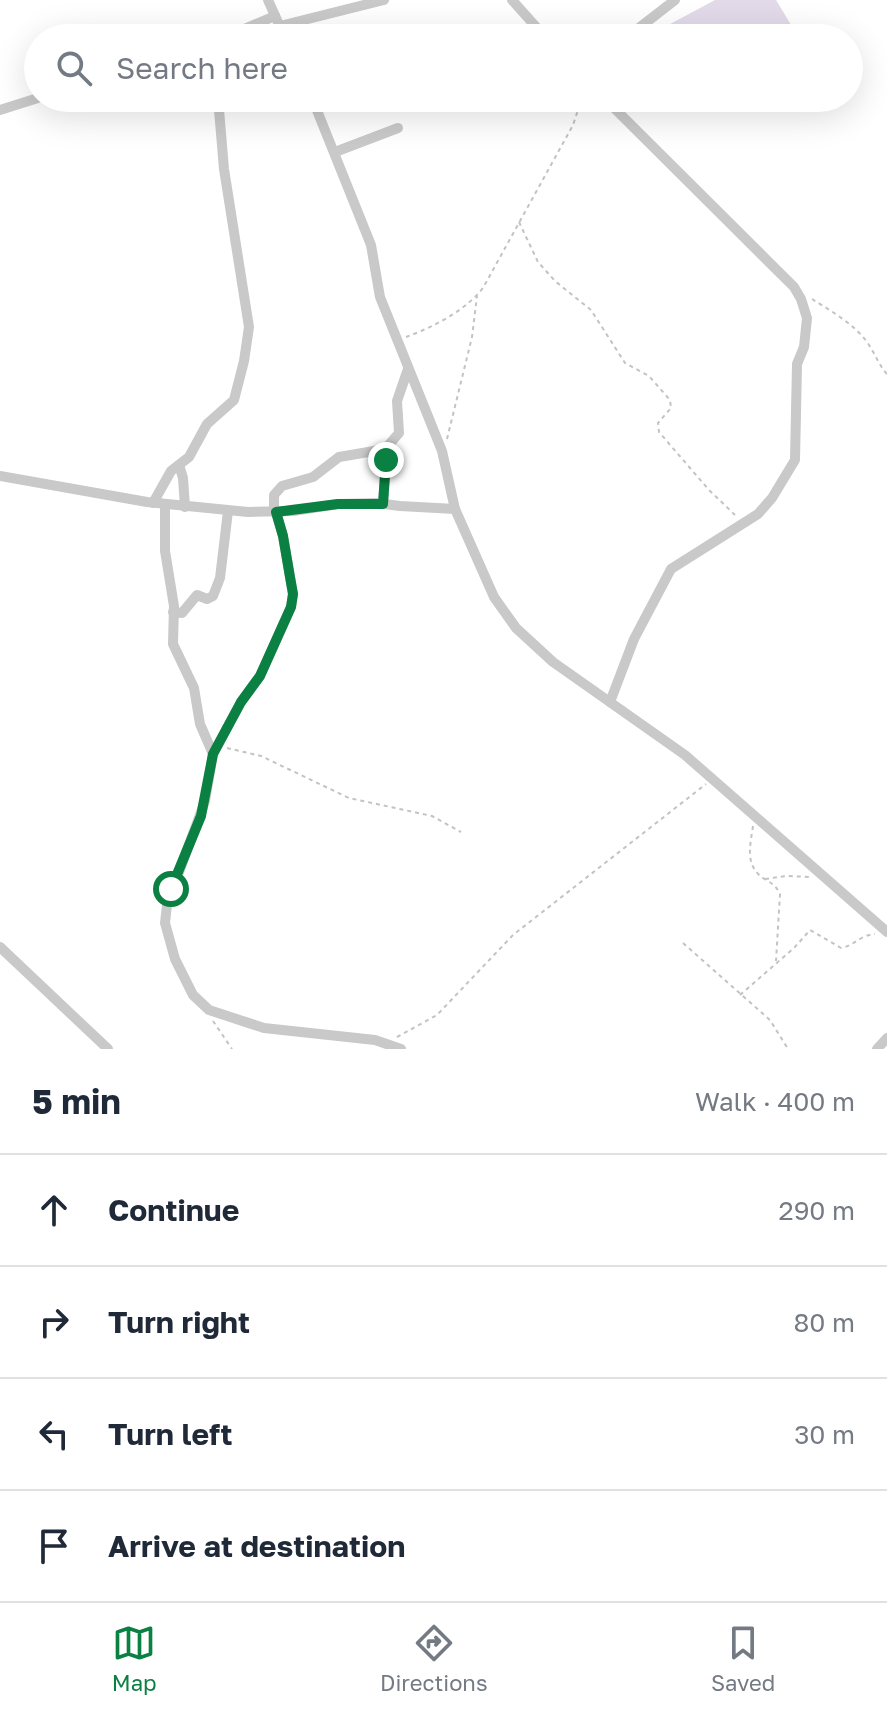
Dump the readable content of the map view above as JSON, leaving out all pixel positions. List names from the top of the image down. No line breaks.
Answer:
{"page":{"search":"Search here","heading":["5 min","Walk · 400 m"],"list":[["Continue","290 m"],["Turn right","80 m"],["Turn left","30 m"],"Arrive at destination"],"nav":["Map","Directions","Saved"]}}
